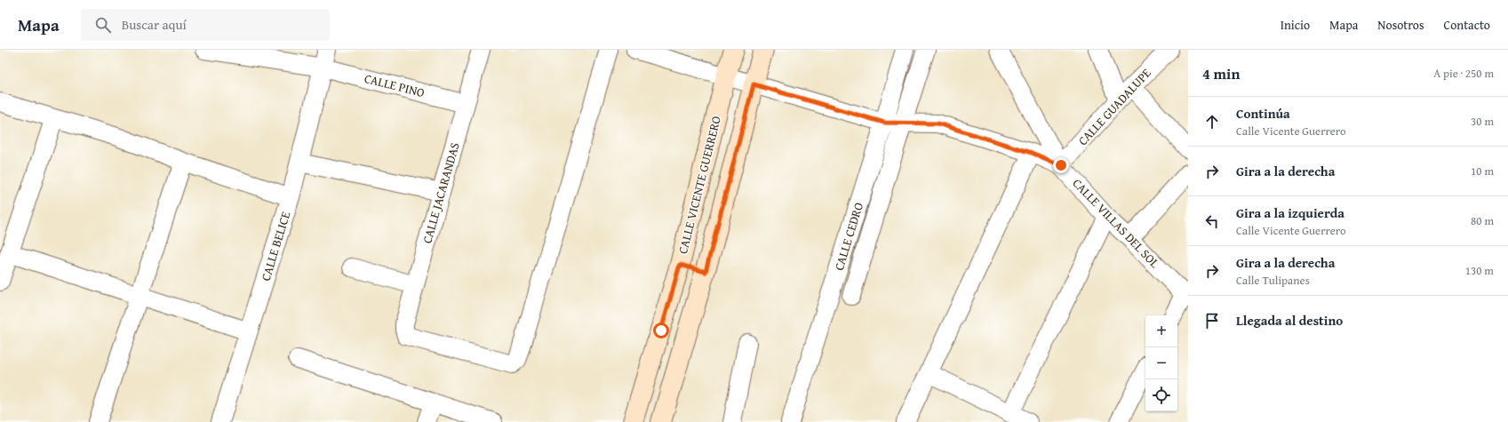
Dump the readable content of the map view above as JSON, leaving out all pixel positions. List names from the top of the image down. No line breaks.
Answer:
{"streets":{"street":["CALLE PINO","CALLE GUADALUPE","CALLE VICENTE GUERRERO","CALLE JACARANDAS","CALLE VILLAS DEL SOL","CALLE CEDRO","CALLE BELICE"]},"crossings":[["CALLE PINO","CALLE JACARANDAS"],["CALLE PINO","CALLE BELICE"],["CALLE GUADALUPE","CALLE VILLAS DEL SOL"]],"page":{"header":"Mapa","search":"Buscar aquí","nav":["Inicio","Mapa","Nosotros","Contacto"],"heading":["4 min","A pie · 250 m"],"list":[["Continúa","Calle Vicente Guerrero","30 m"],["Gira a la derecha","10 m"],["Gira a la izquierda","Calle Vicente Guerrero","80 m"],["Gira a la derecha","Calle Tulipanes","130 m"],"Llegada al destino"],"map_buttons":["+","−"]}}
